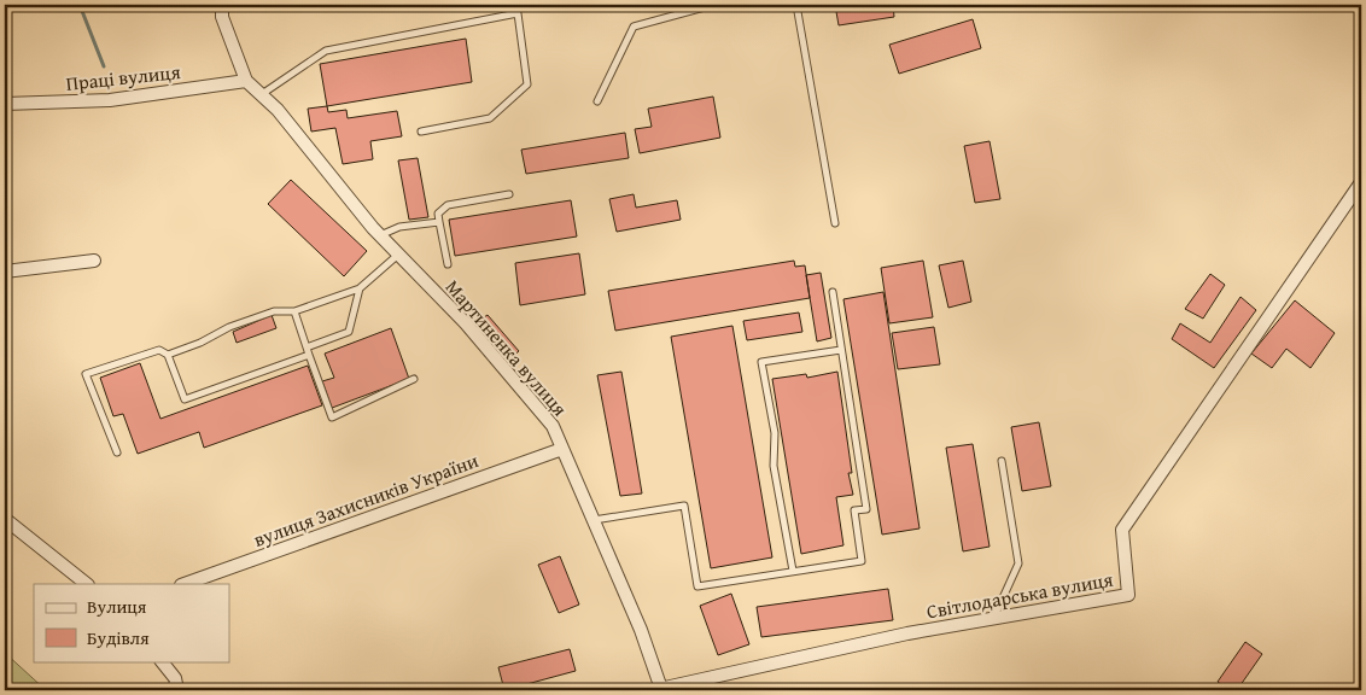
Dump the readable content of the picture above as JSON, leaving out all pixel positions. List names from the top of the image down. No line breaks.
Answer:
{"streets":{"street":["Праці вулиця","Мартиненка вулиця","вулиця Захисників України","Світлодарська вулиця"]},"crossings":[["Праці вулиця","Мартиненка вулиця"],["Мартиненка вулиця","вулиця Захисників України"],["Мартиненка вулиця","Світлодарська вулиця"]],"legend":["Вулиця","Будівля"]}
